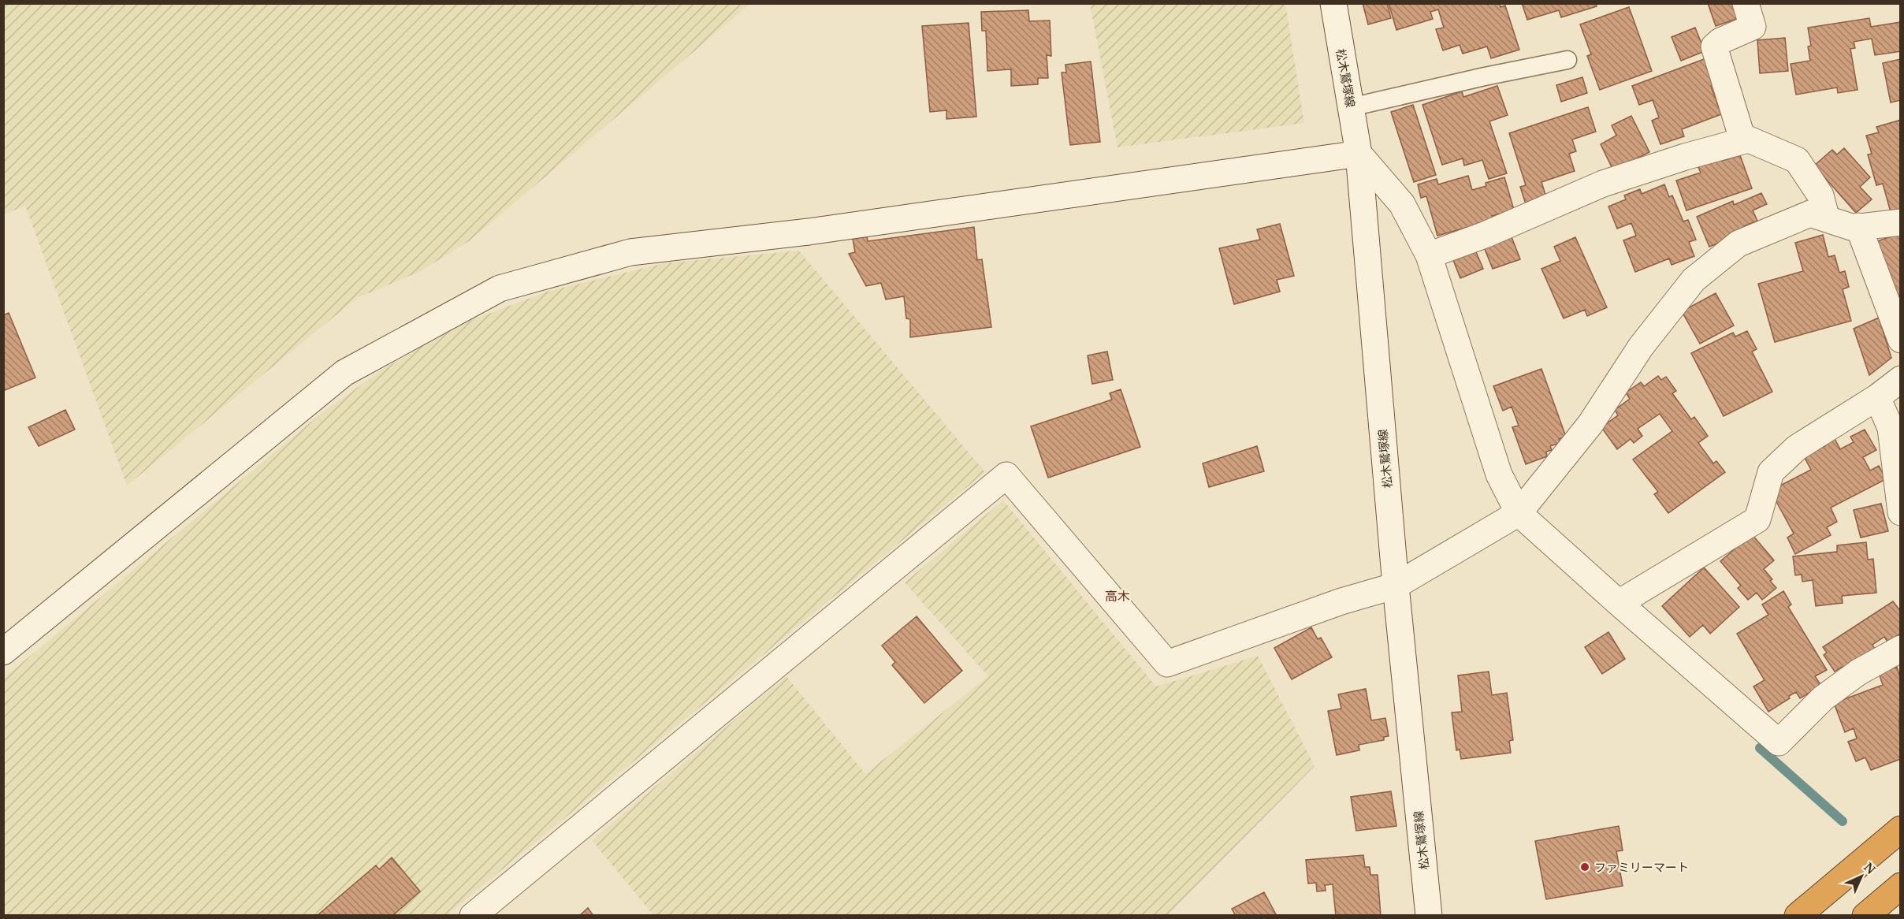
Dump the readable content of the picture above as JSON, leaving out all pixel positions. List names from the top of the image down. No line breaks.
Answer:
{"streets":{"street":["松木鷲塚線"]},"districts":["高木"],"places":["ファミリーマート"],"north":"top right"}
